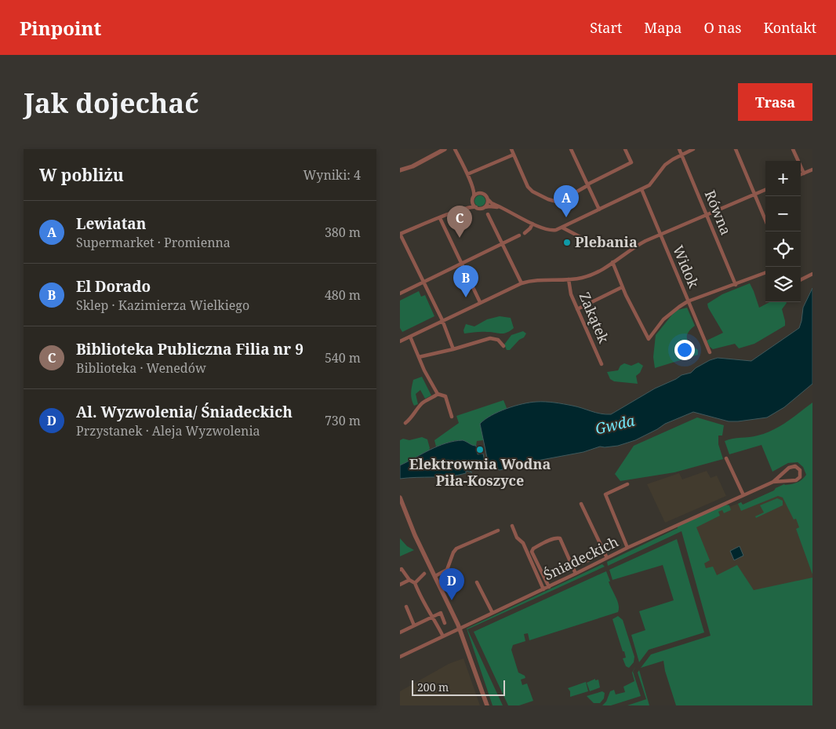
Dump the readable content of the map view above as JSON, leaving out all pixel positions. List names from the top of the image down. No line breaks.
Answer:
{"streets":{"street":["Równa","Widok","Zakątek","Śniadeckich"]},"water":["Gwda"],"places":["Plebania","Elektrownia Wodna Piła-Koszyce"],"scale_bar":"200 m","page":{"header":"Pinpoint","nav":["Start","Mapa","O nas","Kontakt"],"buttons":"Trasa","title":"Jak dojechać","heading":["W pobliżu","Wyniki: 4"],"map_buttons":["+","−"],"pins":["A","C","B","D"],"list":[{"mark":"A","name":"Lewiatan","note":"Supermarket · Promienna","value":"380 m"},{"mark":"B","name":"El Dorado","note":"Sklep · Kazimierza Wielkiego","value":"480 m"},{"mark":"C","name":"Biblioteka Publiczna Filia nr 9","note":"Biblioteka · Wenedów","value":"540 m"},{"mark":"D","name":"Al. Wyzwolenia/ Śniadeckich","note":"Przystanek · Aleja Wyzwolenia","value":"730 m"}],"scale":"200 m"}}
